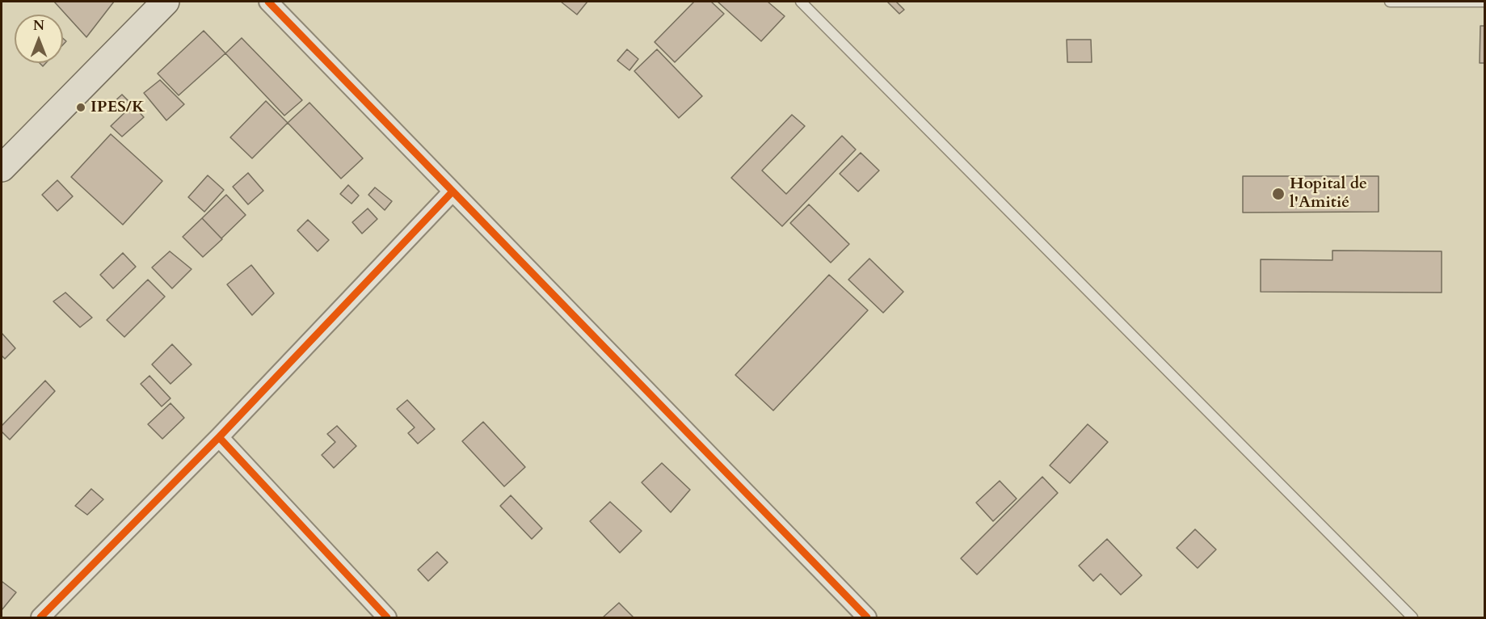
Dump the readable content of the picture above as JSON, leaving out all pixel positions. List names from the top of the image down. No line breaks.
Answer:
{"places":["IPES/K","Hopital de l'Amitié"],"north":"top"}
